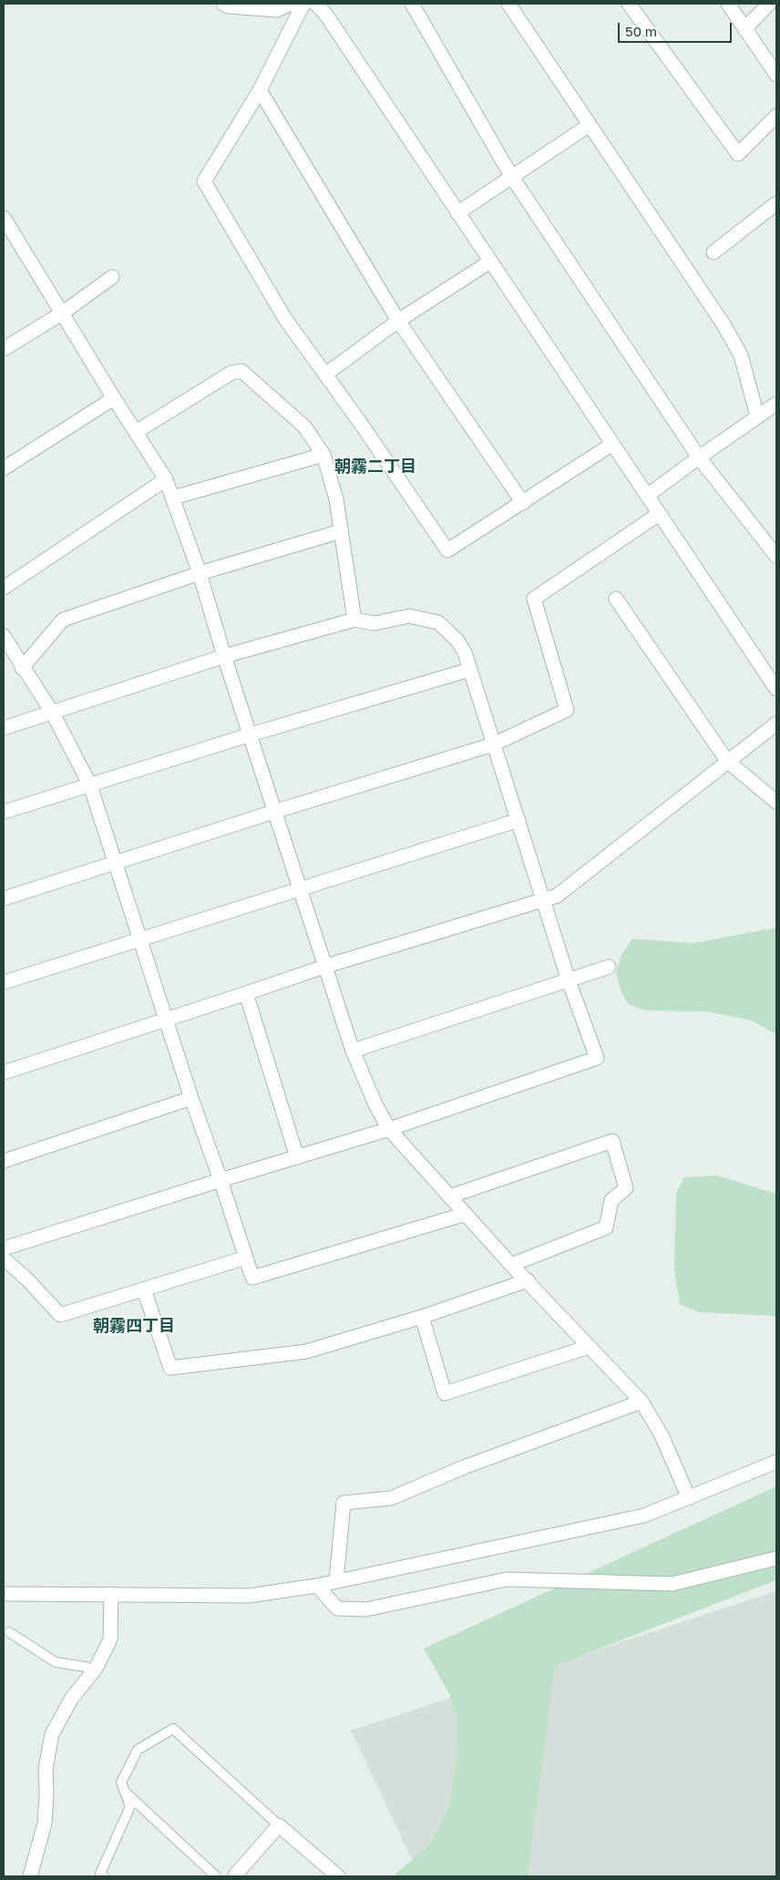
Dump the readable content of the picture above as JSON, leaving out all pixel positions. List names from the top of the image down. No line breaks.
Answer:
{"districts":["朝霧二丁目","朝霧四丁目"],"scale_bar":"50 m"}
